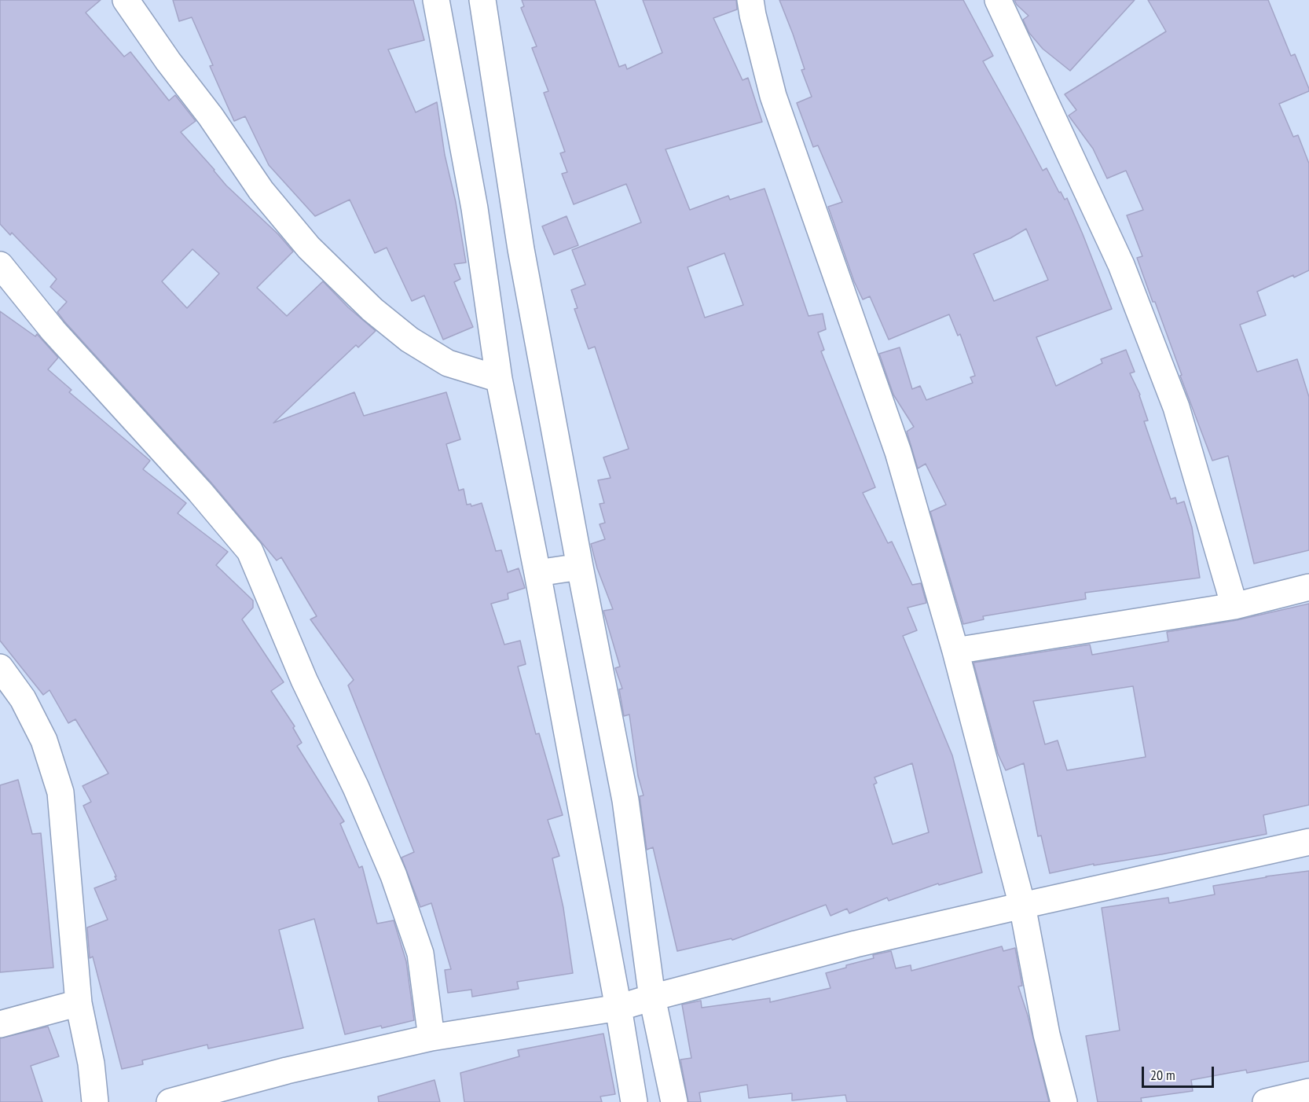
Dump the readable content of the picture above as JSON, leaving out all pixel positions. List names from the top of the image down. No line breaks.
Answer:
{"scale_bar":"20 m"}
